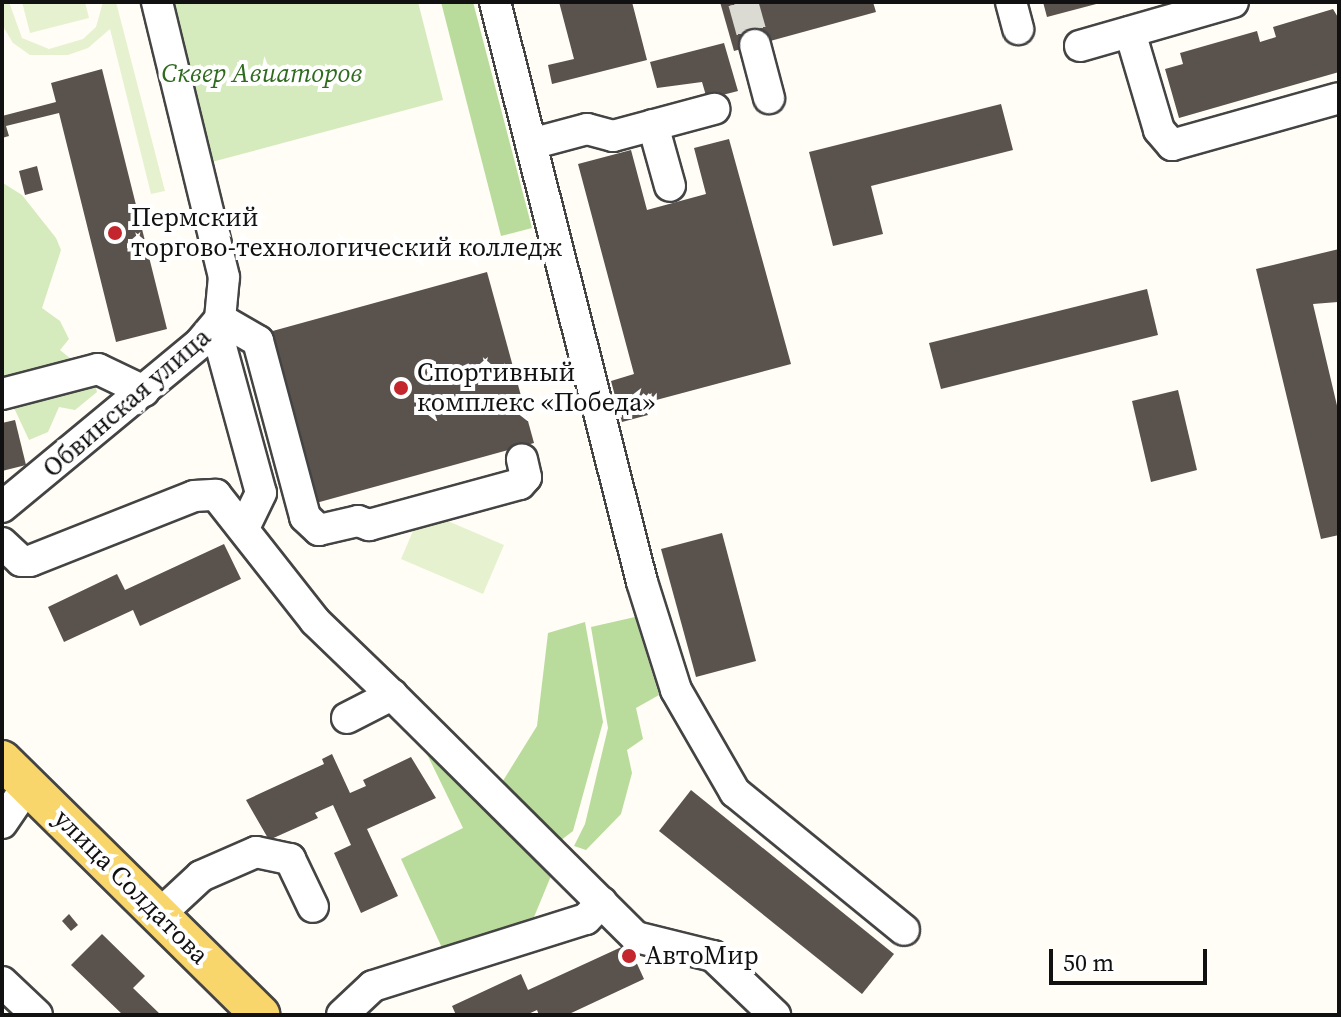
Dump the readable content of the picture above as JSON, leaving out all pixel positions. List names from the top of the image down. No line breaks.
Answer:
{"streets":{"main road":["улица Солдатова"],"street":["Обвинская улица"]},"parks":["Сквер Авиаторов"],"places":["Пермский торгово-технологический колледж","Спортивный комплекс «Победа»","АвтоМир"],"scale_bar":"50 m"}
